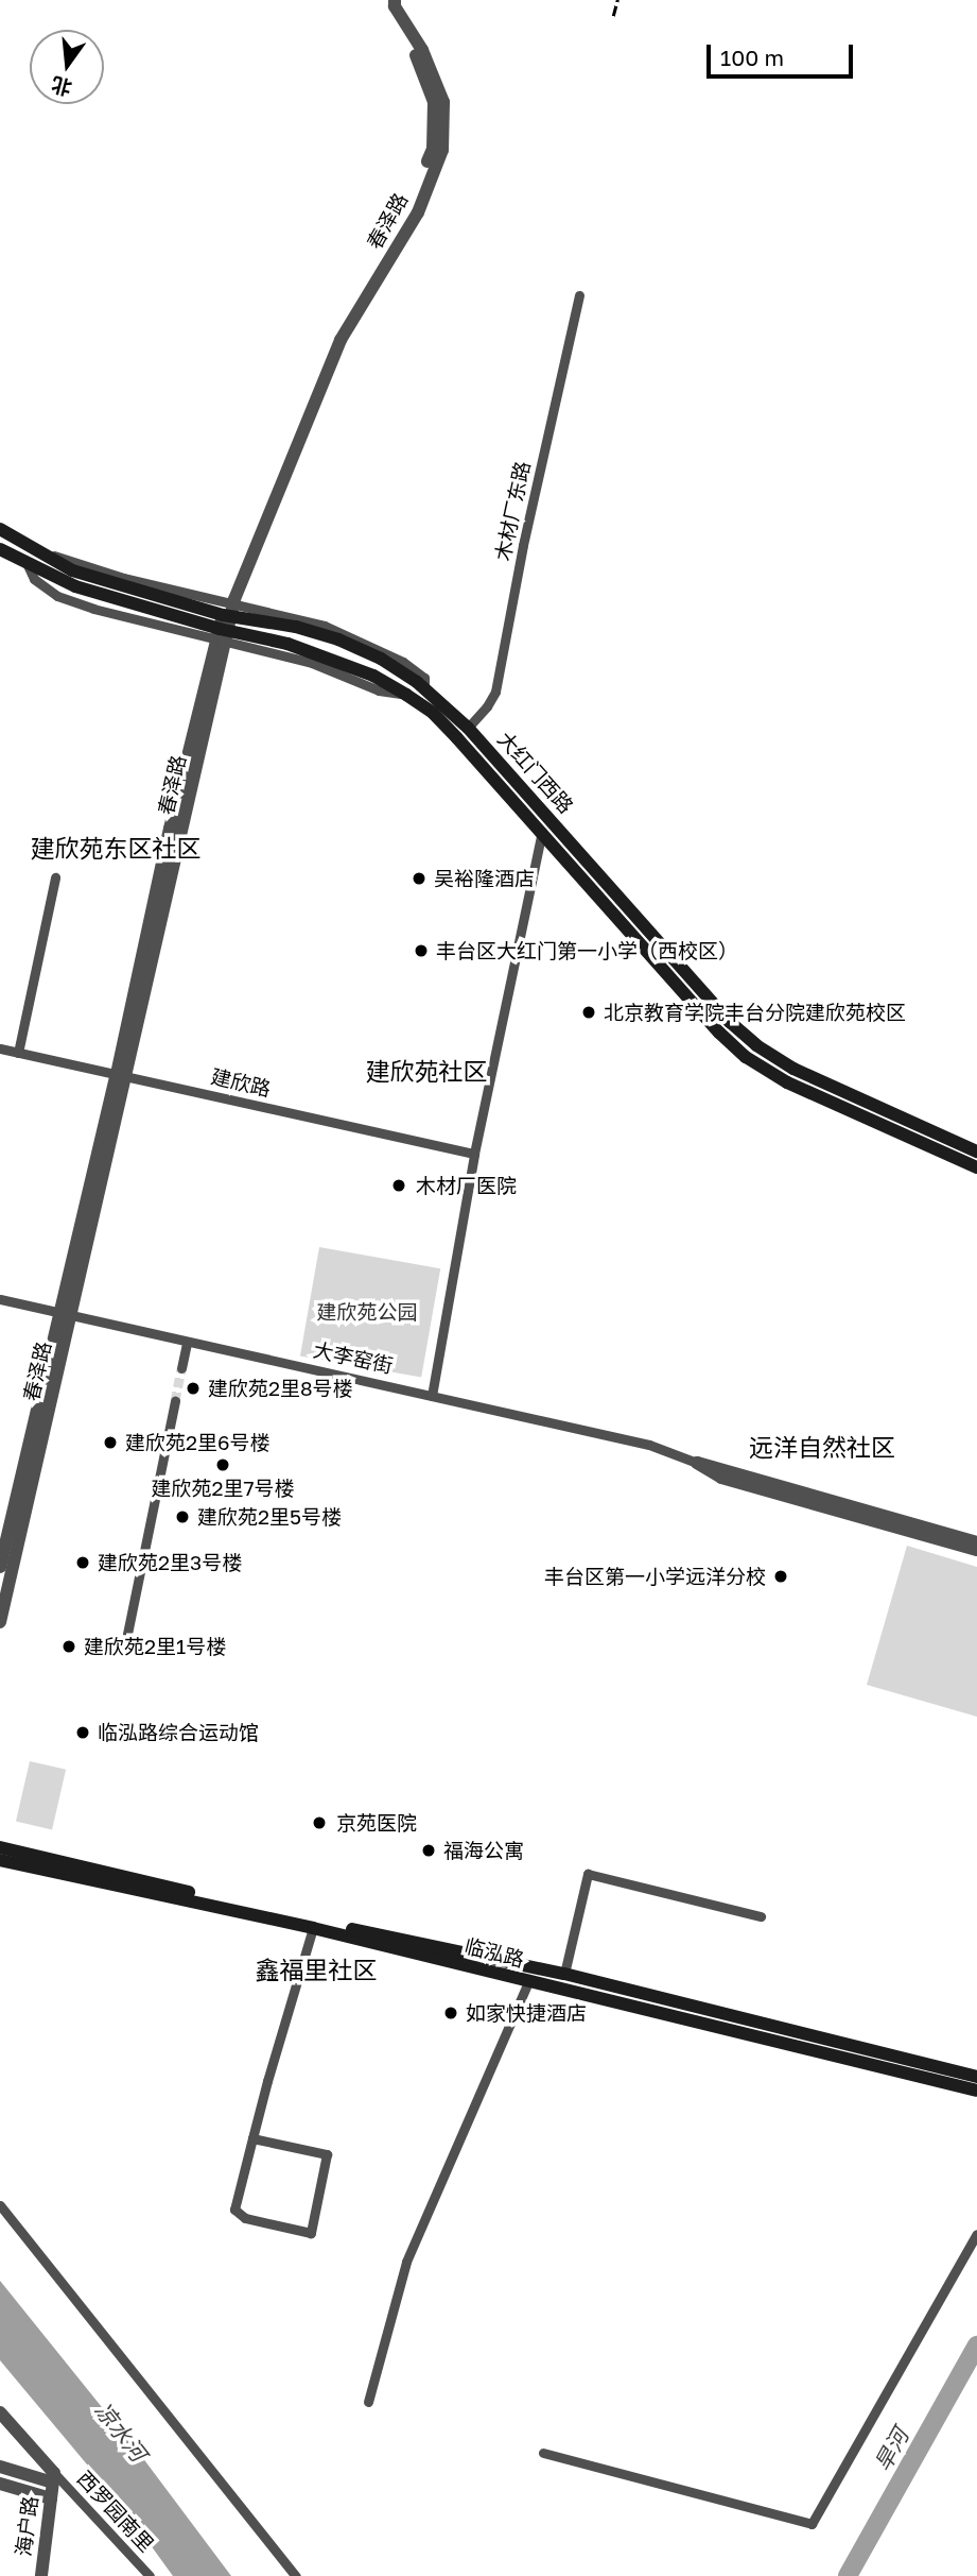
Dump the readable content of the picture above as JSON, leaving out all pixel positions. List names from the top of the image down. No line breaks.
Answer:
{"streets":{"main road":["大红门西路","临泓路"],"street":["春泽路","木材厂东路","建欣路","大李窑街","西罗园南里","海户路"]},"crossings":[["春泽路","大红门西路"],["春泽路","建欣路"],["春泽路","大李窑街"],["木材厂东路","大红门西路"],["西罗园南里","海户路"]],"districts":["建欣苑东区社区","建欣苑社区","远洋自然社区","鑫福里社区"],"water":["凉水河","旱河"],"parks":["建欣苑公园"],"places":["吴裕隆酒店","丰台区大红门第一小学（西校区）","北京教育学院丰台分院建欣苑校区","木材厂医院","建欣苑2里8号楼","建欣苑2里6号楼","建欣苑2里7号楼","建欣苑2里5号楼","建欣苑2里3号楼","丰台区第一小学远洋分校","建欣苑2里1号楼","临泓路综合运动馆","京苑医院","福海公寓","如家快捷酒店"],"scale_bar":"100 m","north":"bottom"}
